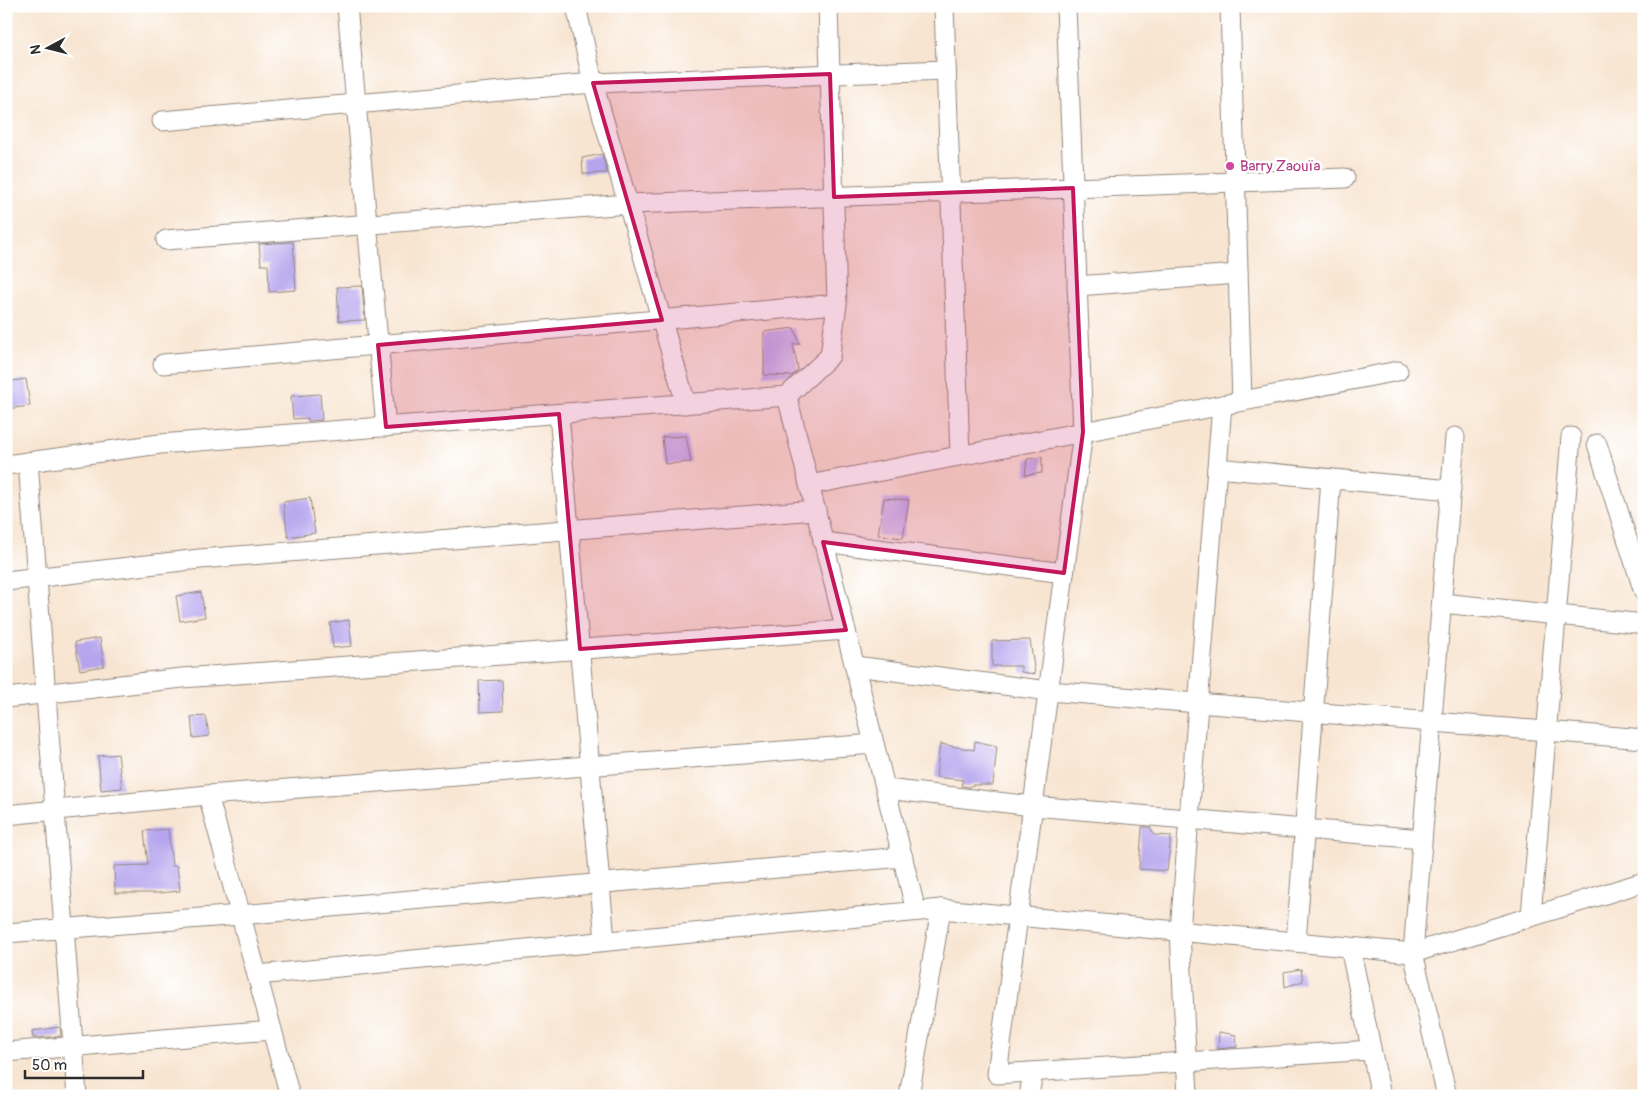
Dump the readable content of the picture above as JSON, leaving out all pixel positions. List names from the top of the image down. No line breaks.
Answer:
{"places":["Barry Zaouïa"],"scale_bar":"50 m","north":"left"}
